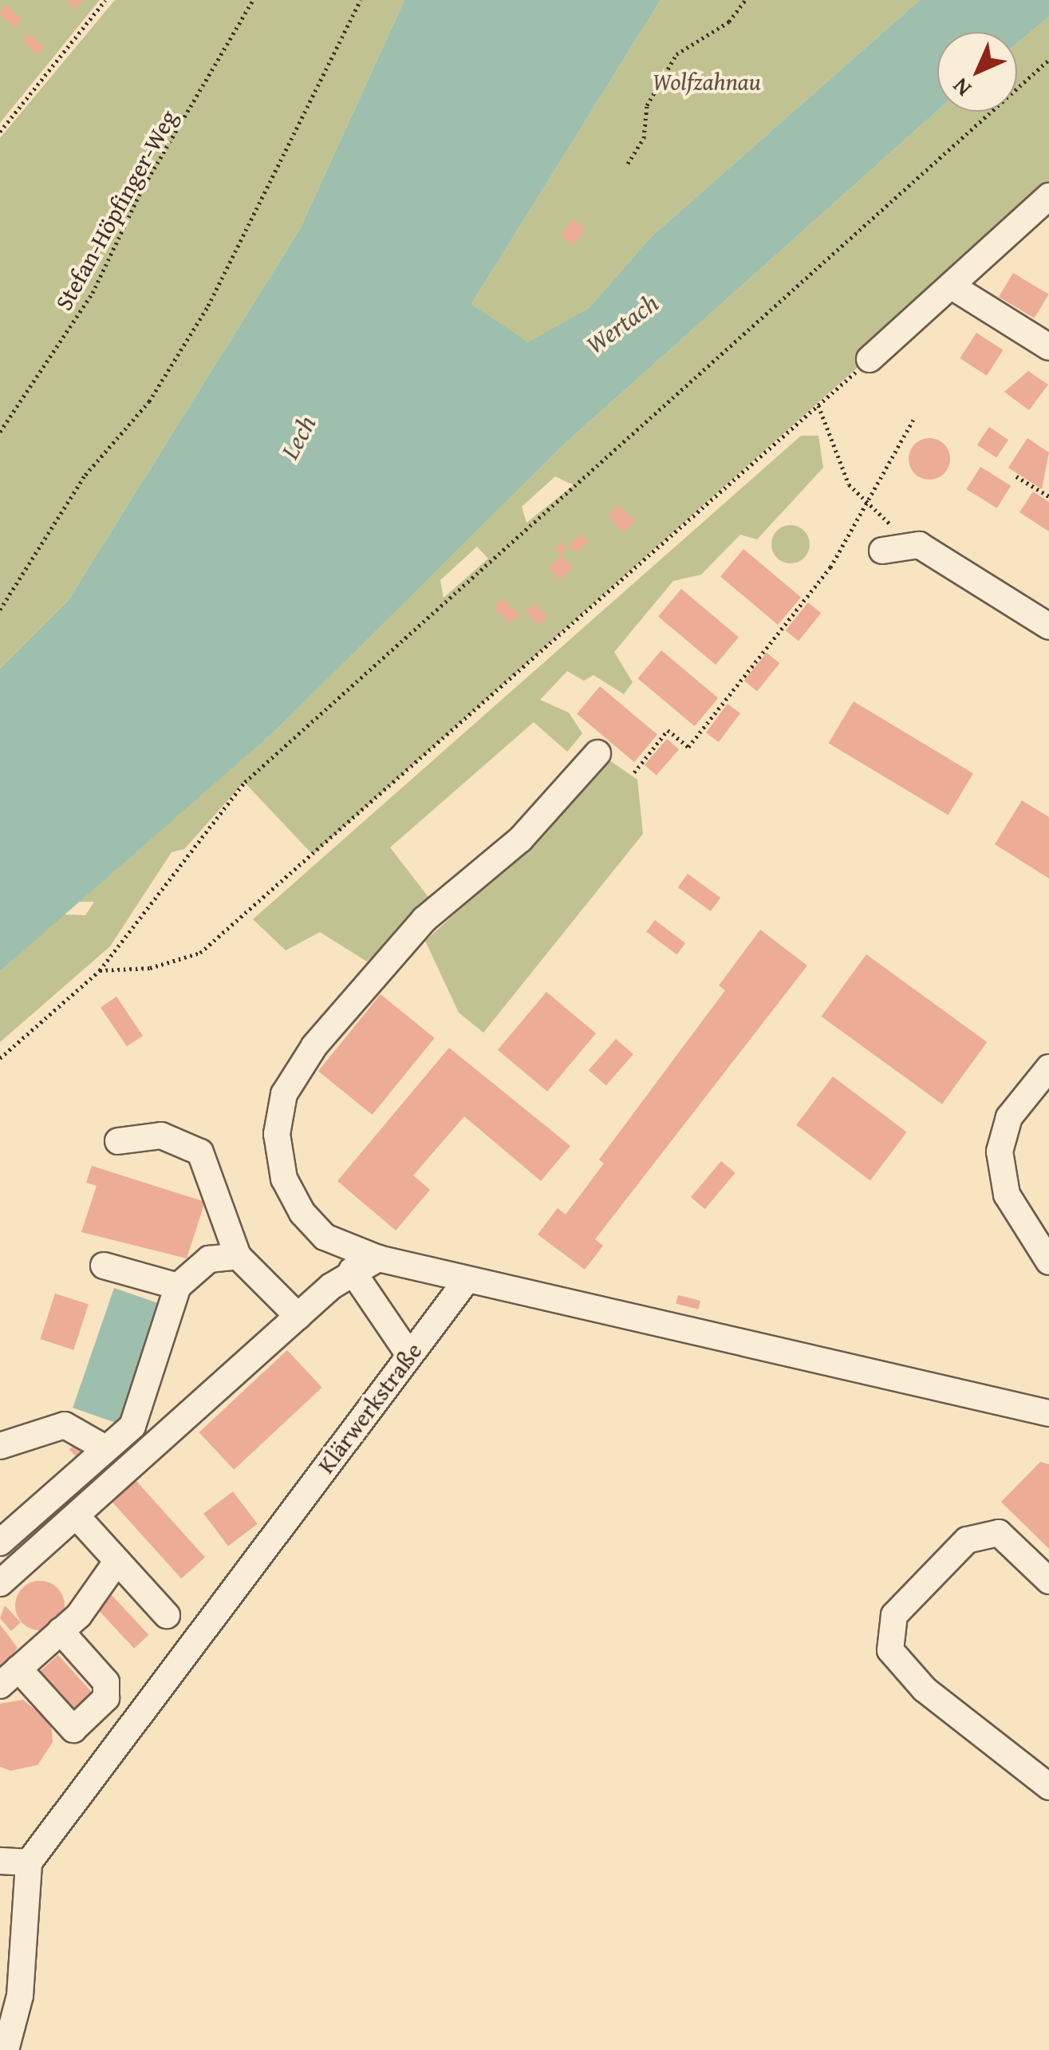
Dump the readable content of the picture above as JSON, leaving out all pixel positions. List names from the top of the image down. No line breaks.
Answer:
{"streets":{"street":["Klärwerkstraße"],"path":["Stefan-Höpfinger-Weg"]},"water":["Wertach","Lech"],"parks":["Wolfzahnau"],"north":"bottom left"}
